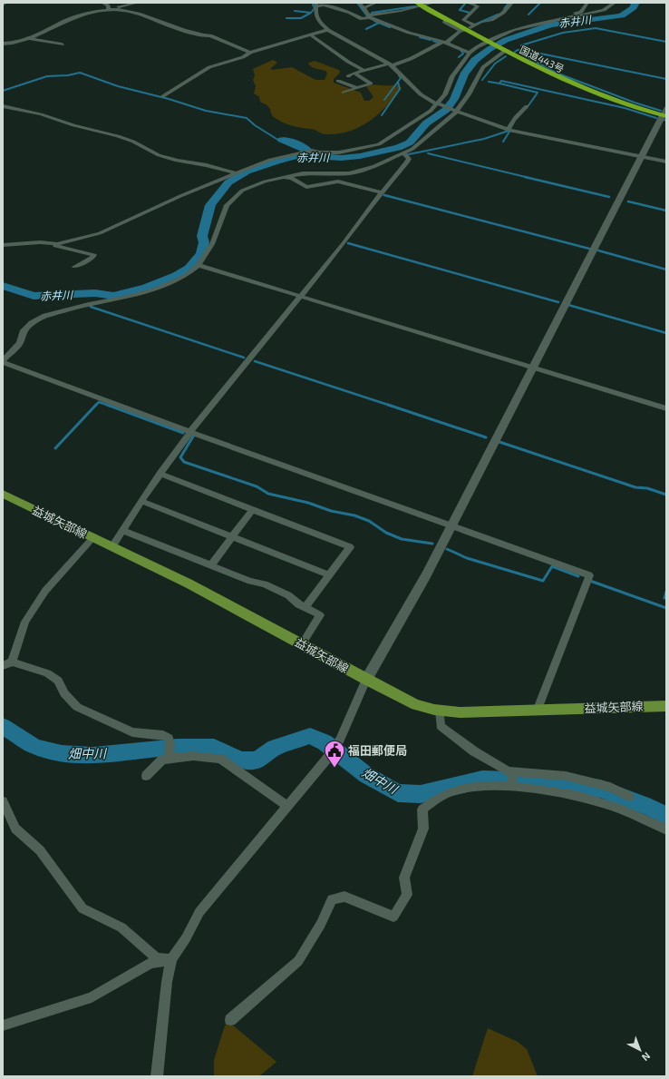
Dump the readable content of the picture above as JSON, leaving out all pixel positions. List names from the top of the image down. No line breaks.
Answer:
{"streets":{"highway":["国道443号"],"main road":["益城矢部線"]},"water":["赤井川","畑中川"],"places":{"public building":["福田郵便局"]},"north":"bottom right"}
